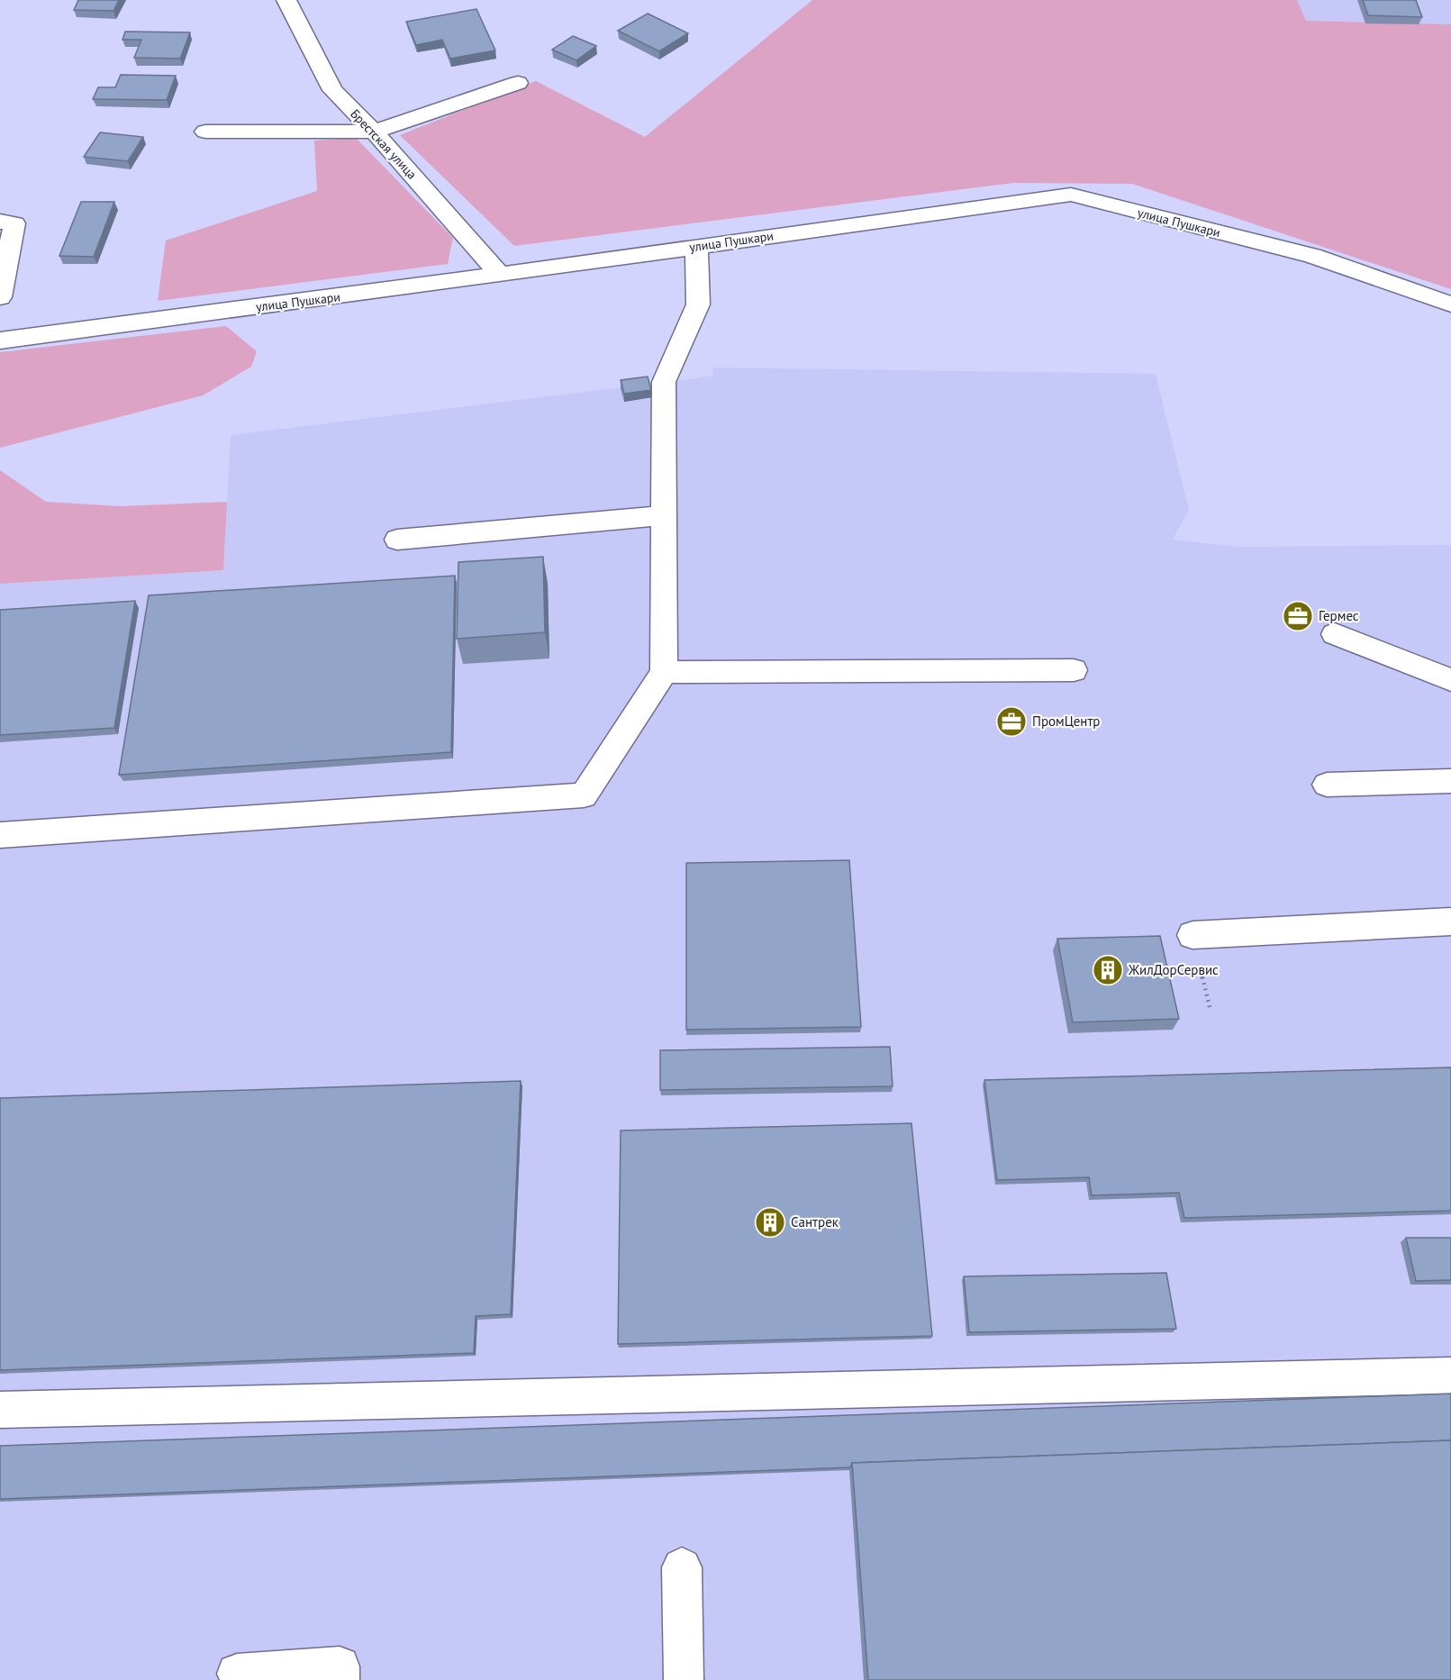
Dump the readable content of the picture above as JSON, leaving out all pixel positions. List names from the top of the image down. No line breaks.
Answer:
{"streets":{"street":["Брестская улица","улица Пушкари"]},"crossings":[["Брестская улица","улица Пушкари"]],"places":{"office":["Гермес","ПромЦентр"],"building":["ЖилДорСервис","Сантрек"]}}
